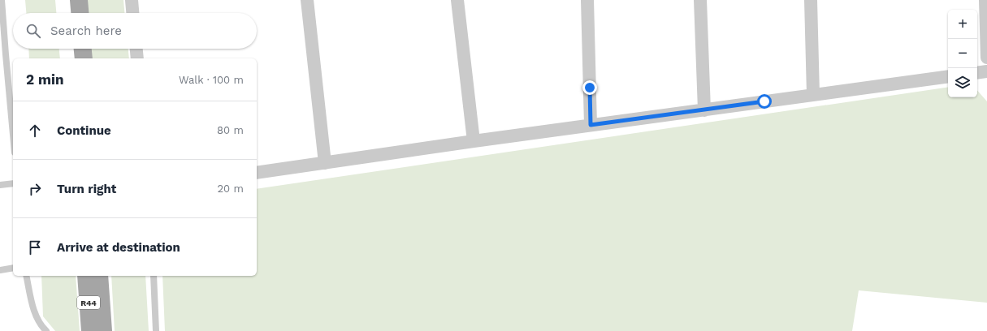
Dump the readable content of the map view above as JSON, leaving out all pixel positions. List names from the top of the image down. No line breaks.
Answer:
{"streets":{"main road":["R44"]},"page":{"map_buttons":["+","−"],"search":"Search here","heading":["2 min","Walk · 100 m"],"list":[["Continue","80 m"],["Turn right","20 m"],"Arrive at destination"]}}
